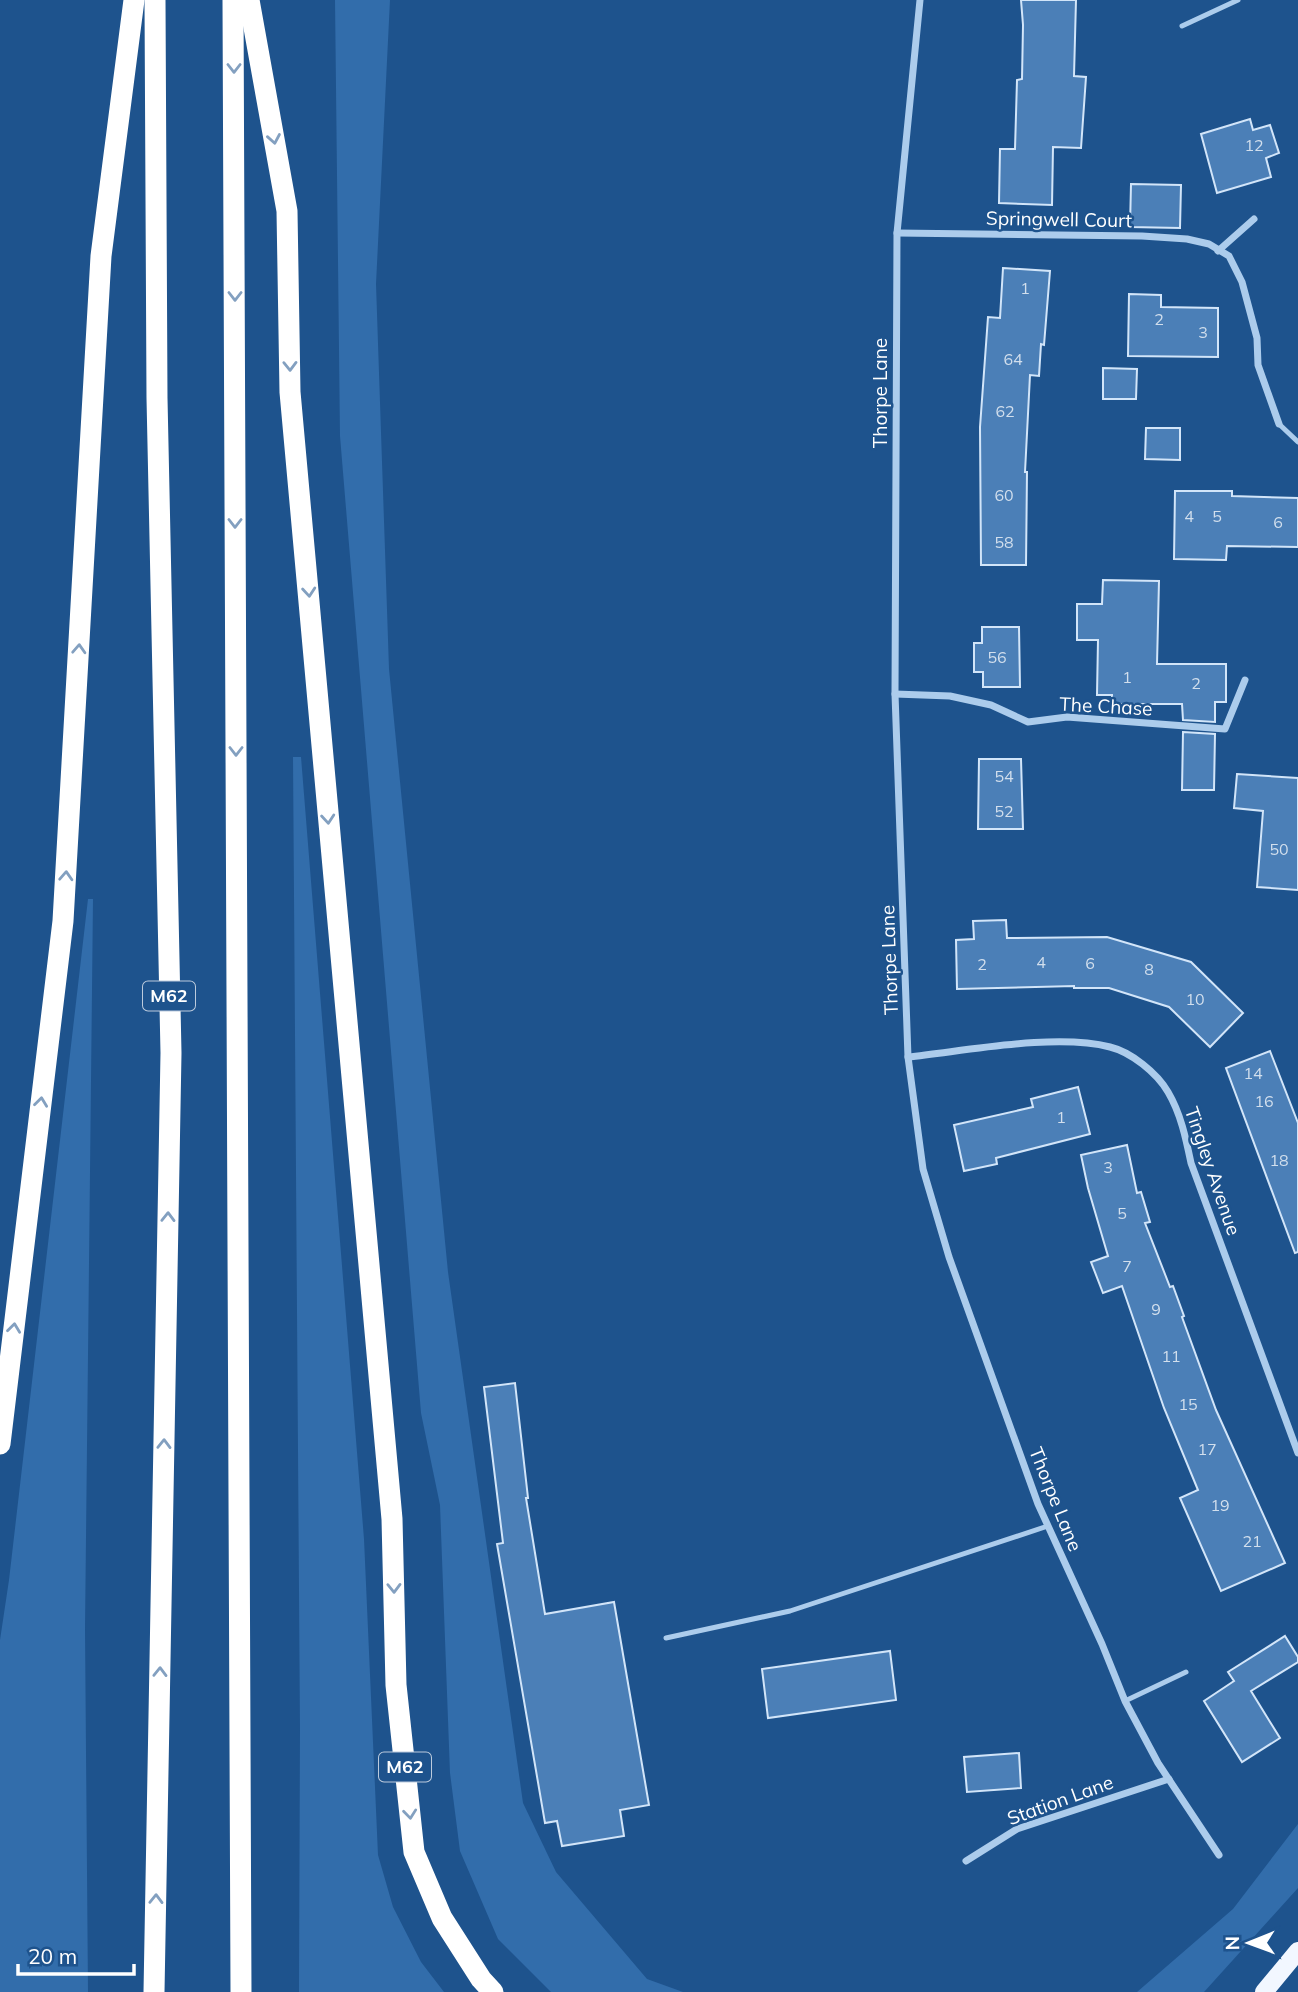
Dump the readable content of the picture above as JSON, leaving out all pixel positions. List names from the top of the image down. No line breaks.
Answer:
{"streets":{"highway":["M62"],"street":["Springwell Court","Thorpe Lane","The Chase","Tingley Avenue","Station Lane"]},"crossings":[["Springwell Court","Thorpe Lane"],["Thorpe Lane","The Chase"],["Thorpe Lane","Tingley Avenue"],["Thorpe Lane","Station Lane"]],"house_numbers":["12","1","2","3","64","62","60","4","5","6","58","56","1","2","54","52","50","4","6","2","8","10","14","16","1","18","3","5","7","9","11","15","17","19","21"],"scale_bar":"20 m","north":"left"}
